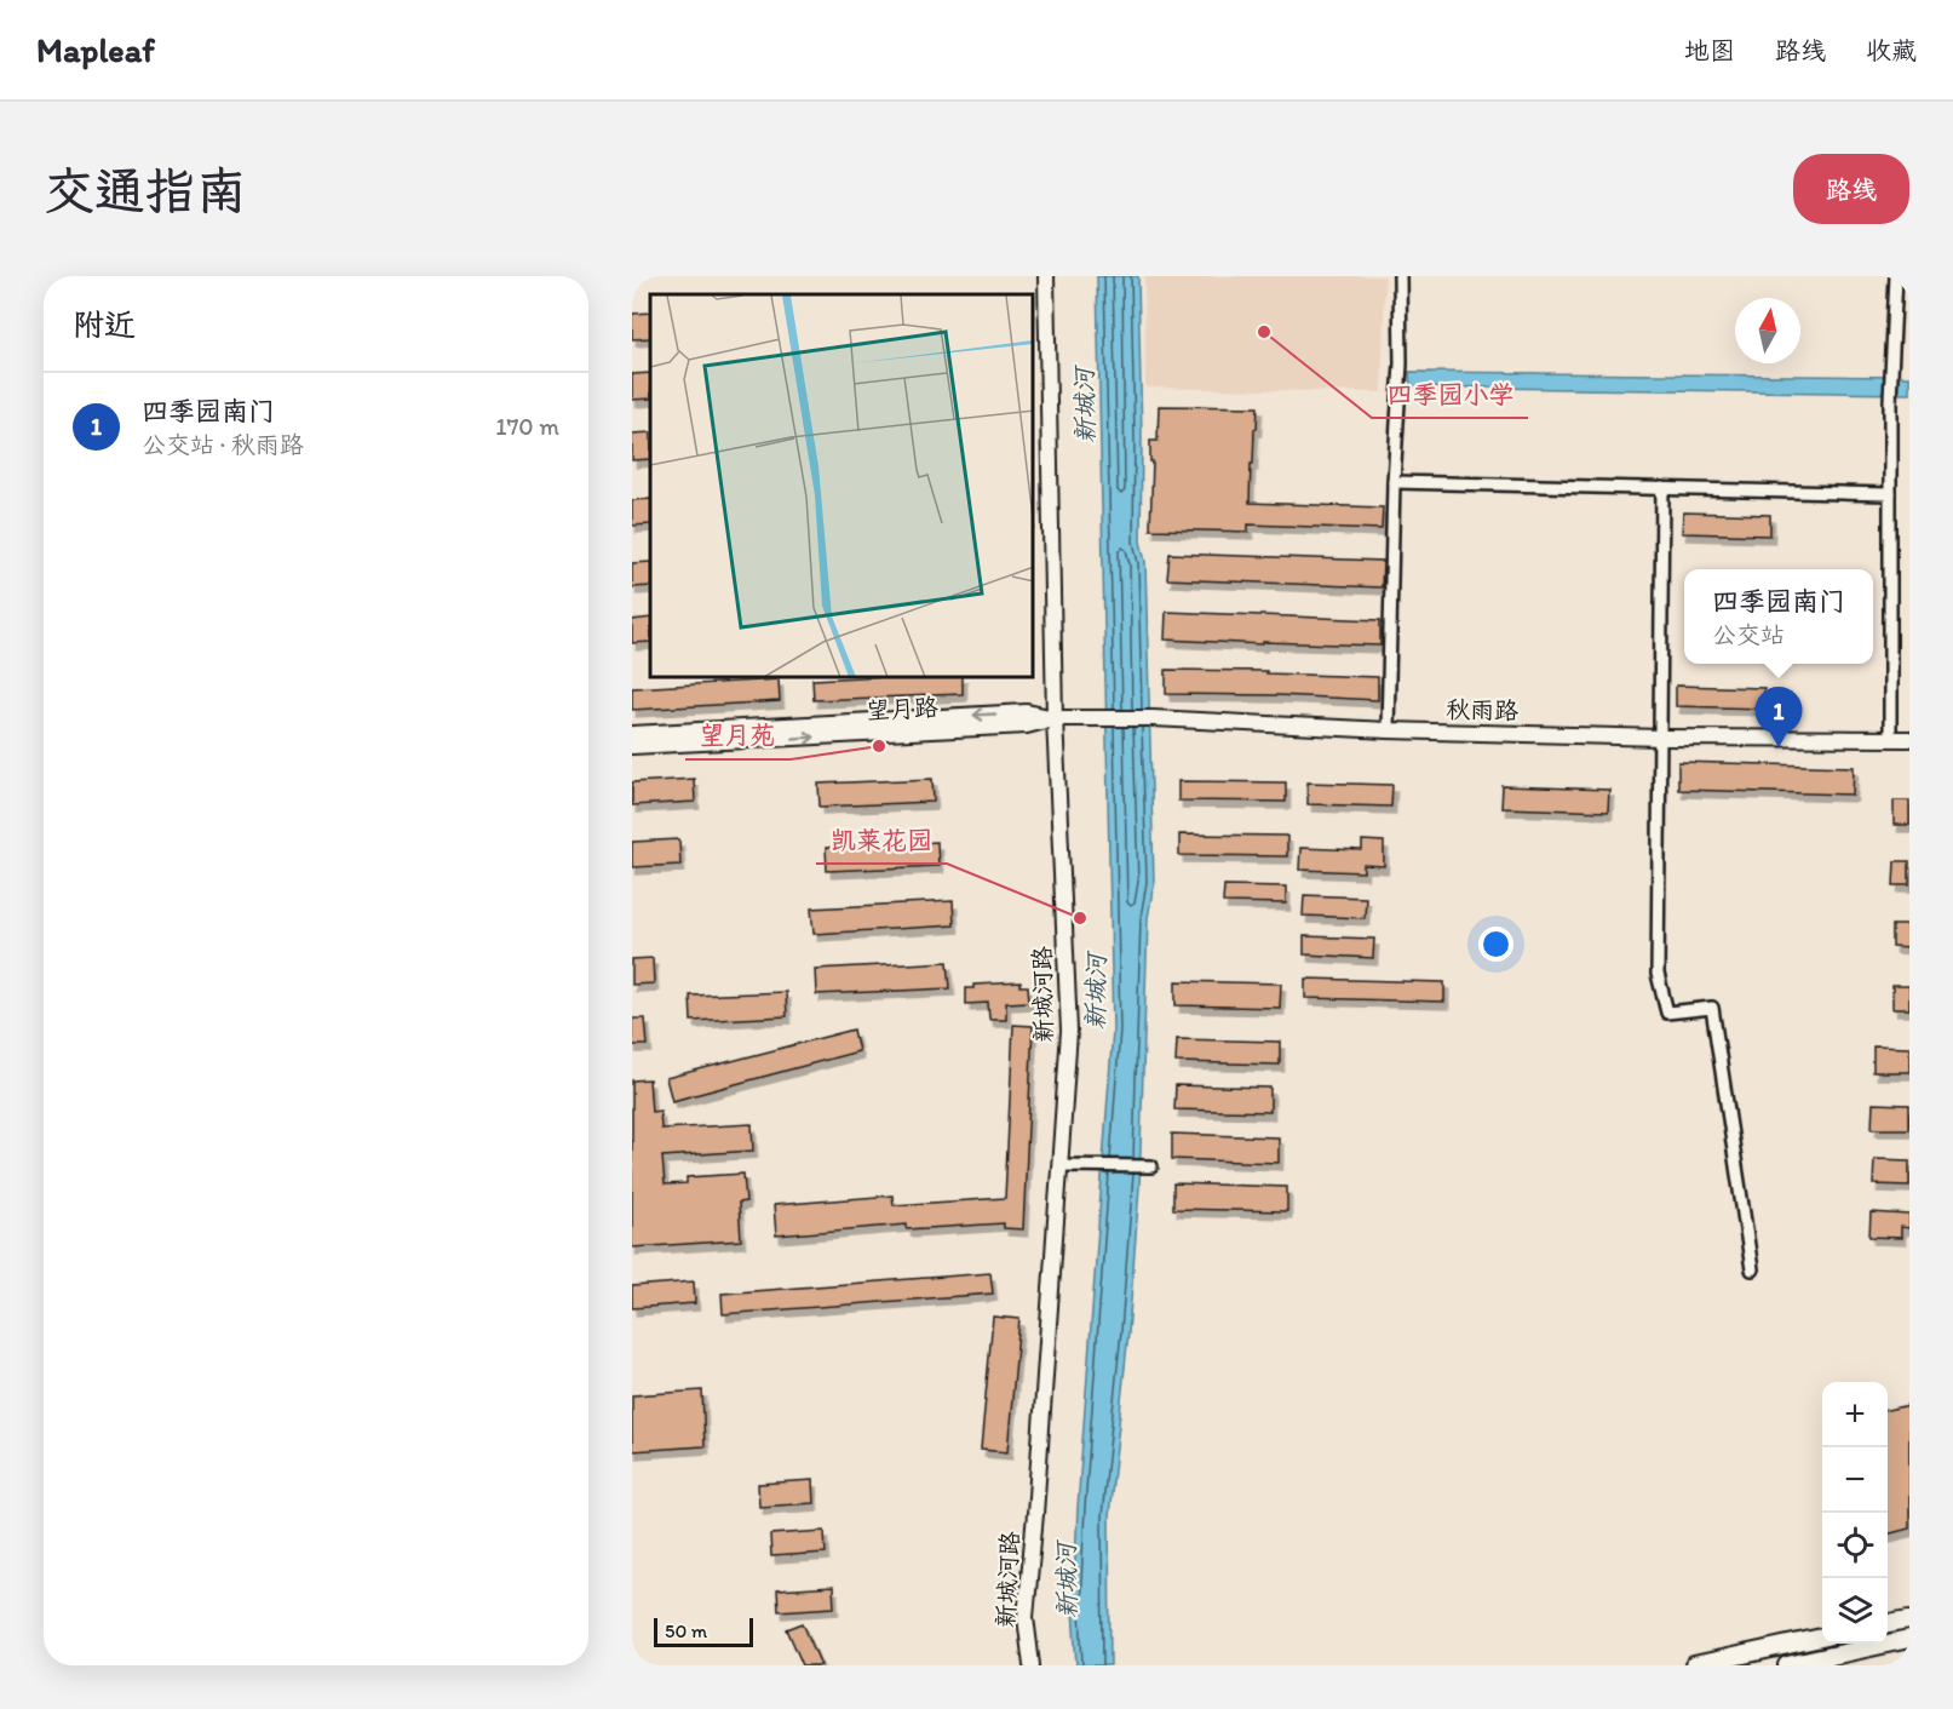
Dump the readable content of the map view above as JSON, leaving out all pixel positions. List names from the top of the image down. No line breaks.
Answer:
{"streets":{"street":["望月路","秋雨路","新城河路"]},"crossings":[["望月路","秋雨路"],["望月路","新城河路"],["秋雨路","新城河路"]],"water":["新城河"],"places":["四季园小学","望月苑","凯莱花园"],"scale_bar":"50 m","north":"top","page":{"header":"Mapleaf","nav":["地图","路线","收藏"],"buttons":"路线","title":"交通指南","heading":"附近","list":[{"mark":"1","name":"四季园南门","note":"公交站 · 秋雨路","value":"170 m"}],"popup":["四季园南门","公交站"],"pins":"1","map_buttons":["+","−"],"scale":"50 m"}}
